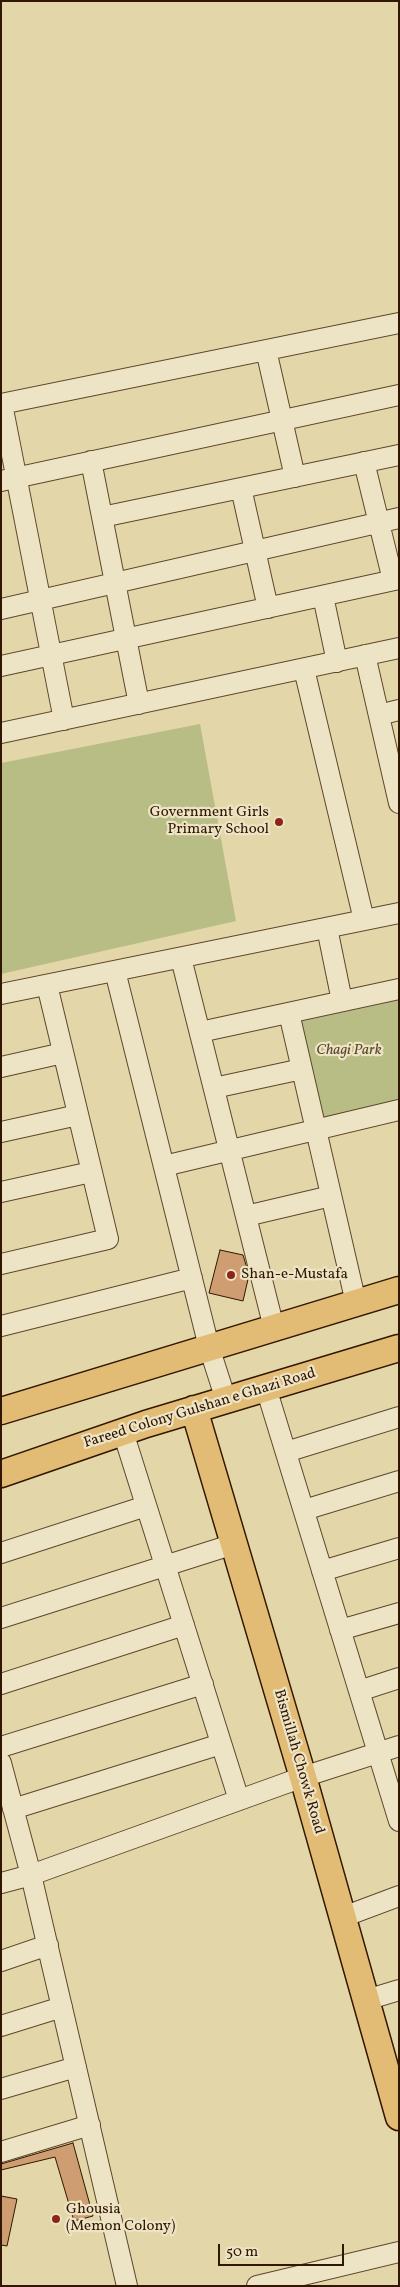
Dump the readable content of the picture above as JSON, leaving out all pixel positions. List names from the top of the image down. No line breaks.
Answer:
{"streets":{"main road":["Fareed Colony Gulshan e Ghazi Road","Bismillah Chowk Road"]},"crossings":[["Fareed Colony Gulshan e Ghazi Road","Bismillah Chowk Road"]],"parks":["Chagi Park"],"places":["Government Girls Primary School","Shan-e-Mustafa","Ghousia (Memon Colony)"],"scale_bar":"50 m"}
